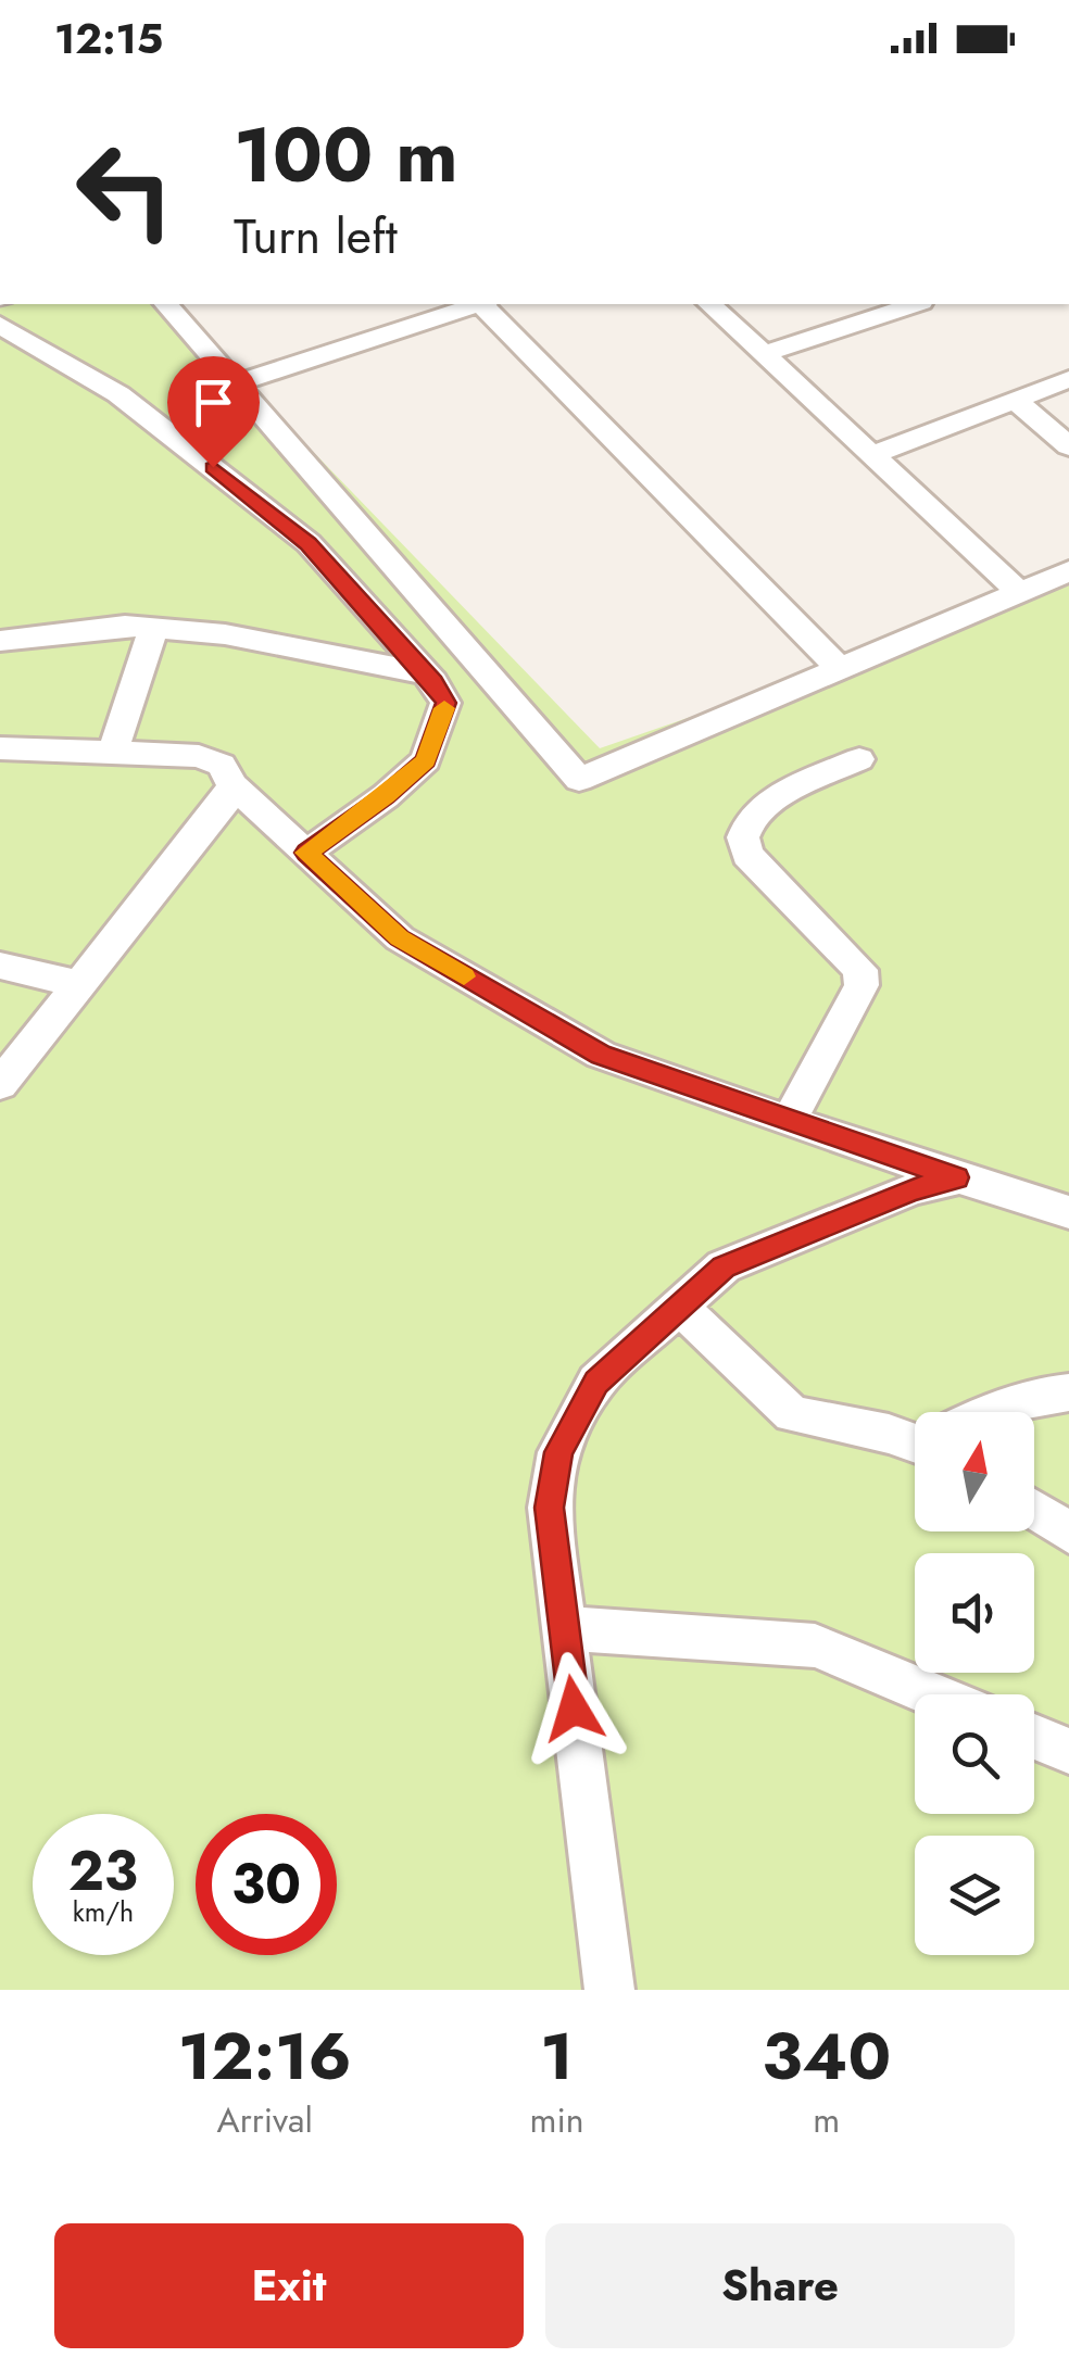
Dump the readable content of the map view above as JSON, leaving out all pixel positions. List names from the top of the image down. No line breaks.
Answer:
{"north":"top","page":{"status":"12:15","turn":["100 m","Turn left"],"speed":"23 km/h","limit":"30","eta":["12:16","Arrival","1","min","340","m"],"buttons":["Exit","Share"]}}
